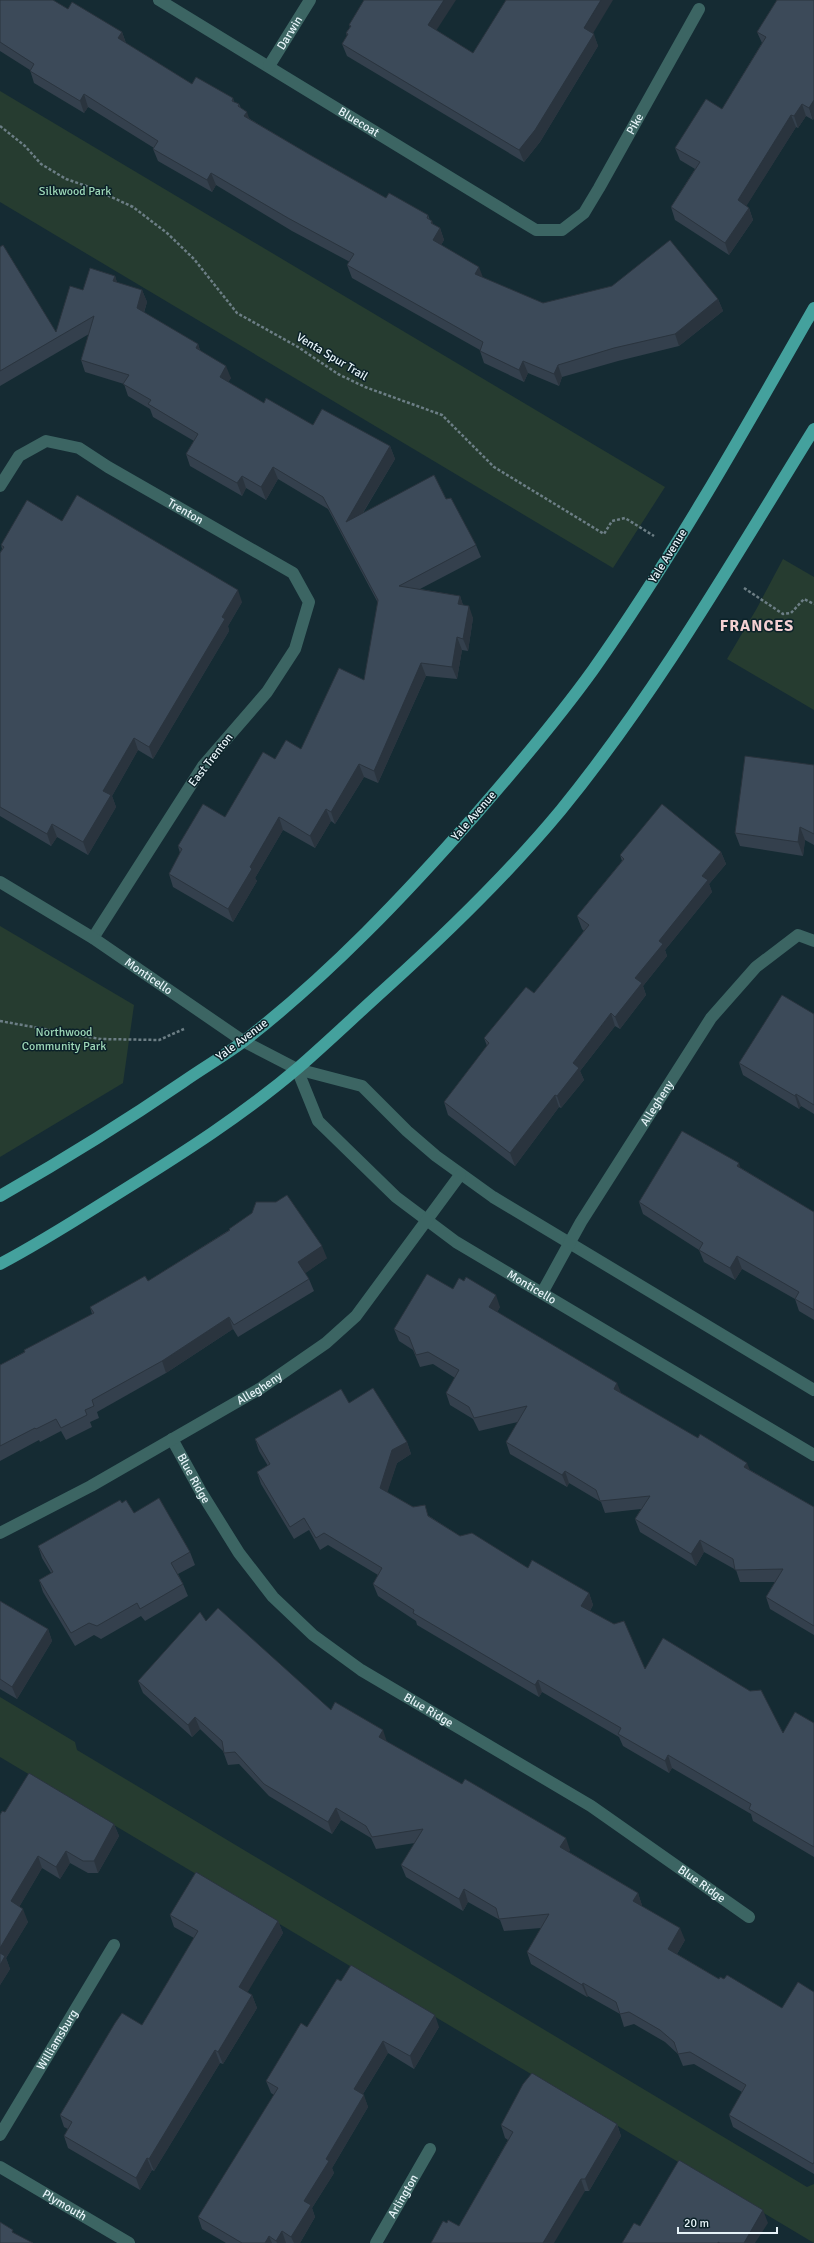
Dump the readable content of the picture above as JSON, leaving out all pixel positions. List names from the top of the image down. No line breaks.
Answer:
{"streets":{"main road":["Yale Avenue"],"street":["Darwin","Bluecoat","Pike","Trenton","East Trenton","Monticello","Allegheny","Blue Ridge","Williamsburg","Arlington","Plymouth"],"path":["Venta Spur Trail"]},"crossings":[["Darwin","Bluecoat"],["Bluecoat","Pike"],["Venta Spur Trail","Yale Avenue"],["Trenton","East Trenton"],["Yale Avenue","Monticello"],["East Trenton","Monticello"],["Monticello","Allegheny"],["Allegheny","Blue Ridge"]],"districts":["FRANCES"],"parks":["Silkwood Park","Northwood Community Park"],"scale_bar":"20 m"}
